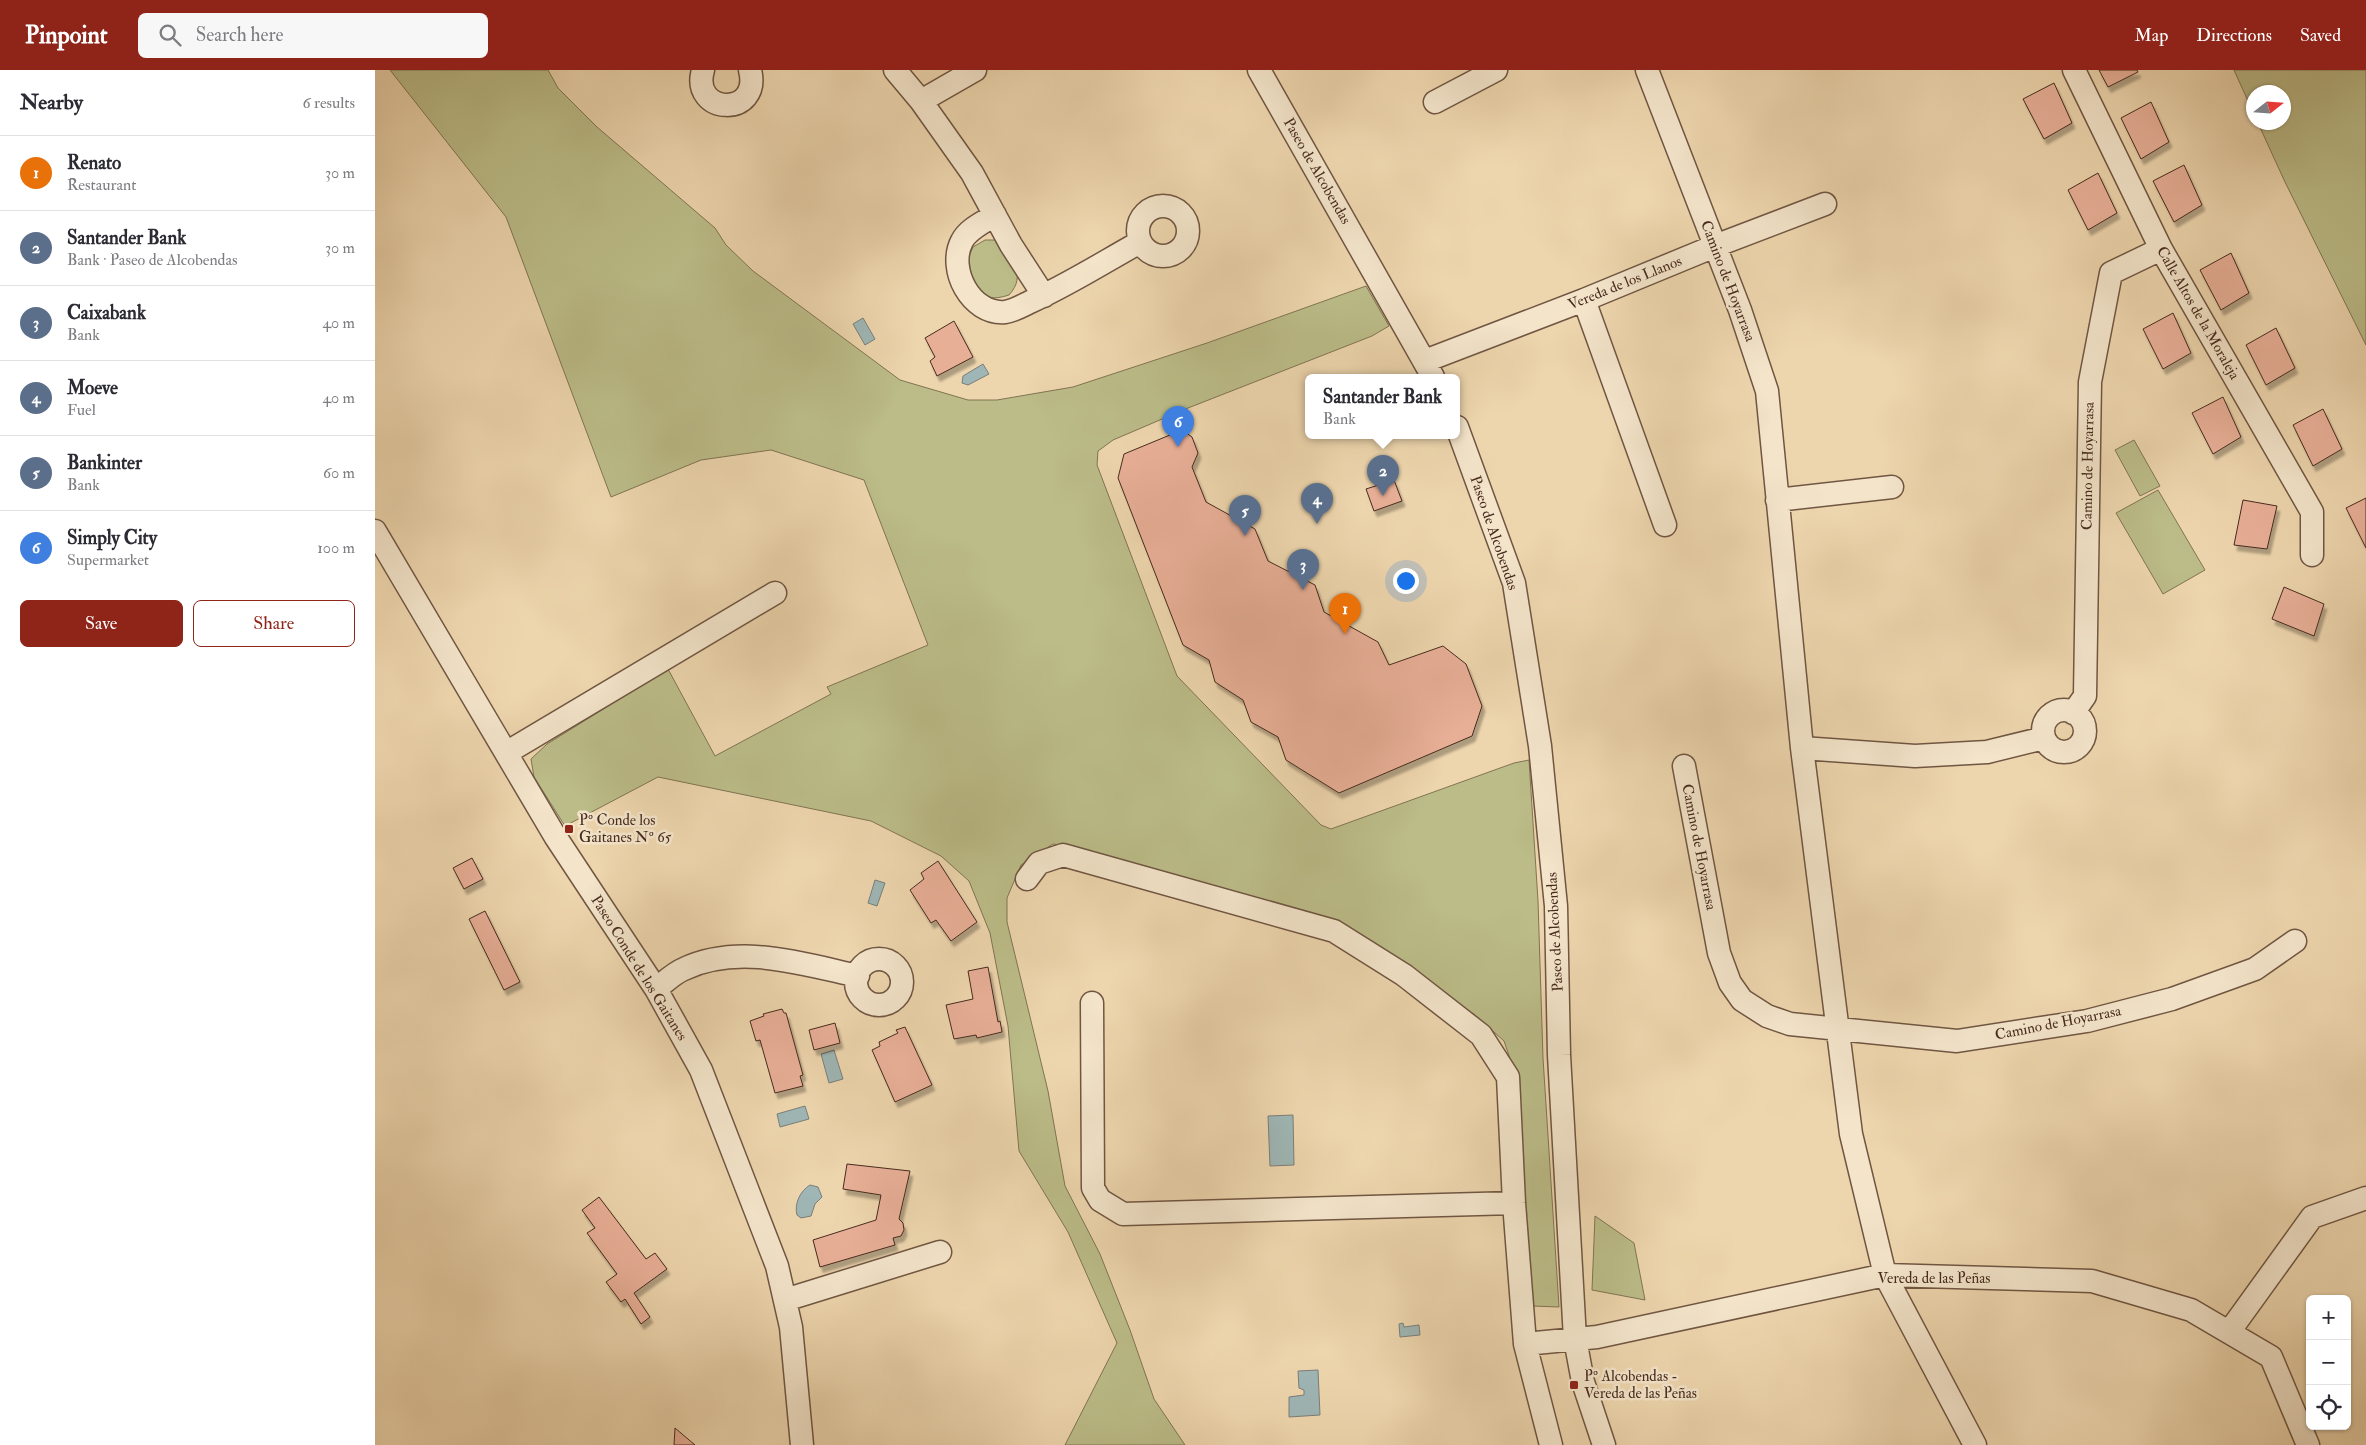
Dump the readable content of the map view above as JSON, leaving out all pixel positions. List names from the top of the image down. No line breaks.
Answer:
{"streets":{"street":["Paseo de Alcobendas","Camino de Hoyarrasa","Vereda de los Llanos","Calle Altos de la Moraleja","Paseo Conde de los Gaitanes","Vereda de las Peñas"]},"crossings":[["Paseo de Alcobendas","Vereda de los Llanos"],["Paseo de Alcobendas","Vereda de las Peñas"],["Camino de Hoyarrasa","Vereda de los Llanos"],["Camino de Hoyarrasa","Calle Altos de la Moraleja"],["Camino de Hoyarrasa","Vereda de las Peñas"]],"places":{"transit":["Pº Conde los Gaitanes Nº 65","Pº Alcobendas - Vereda de las Peñas"]},"north":"right","page":{"header":"Pinpoint","search":"Search here","nav":["Map","Directions","Saved"],"heading":["Nearby","6 results"],"list":[{"mark":"1","name":"Renato","note":"Restaurant","value":"30 m"},{"mark":"2","name":"Santander Bank","note":"Bank · Paseo de Alcobendas","value":"30 m"},{"mark":"3","name":"Caixabank","note":"Bank","value":"40 m"},{"mark":"4","name":"Moeve","note":"Fuel","value":"40 m"},{"mark":"5","name":"Bankinter","note":"Bank","value":"60 m"},{"mark":"6","name":"Simply City","note":"Supermarket","value":"100 m"}],"popup":["Santander Bank","Bank"],"pins":["6","2","4","5","3","1"],"buttons":["Save","Share"],"map_buttons":["+","−"]}}
